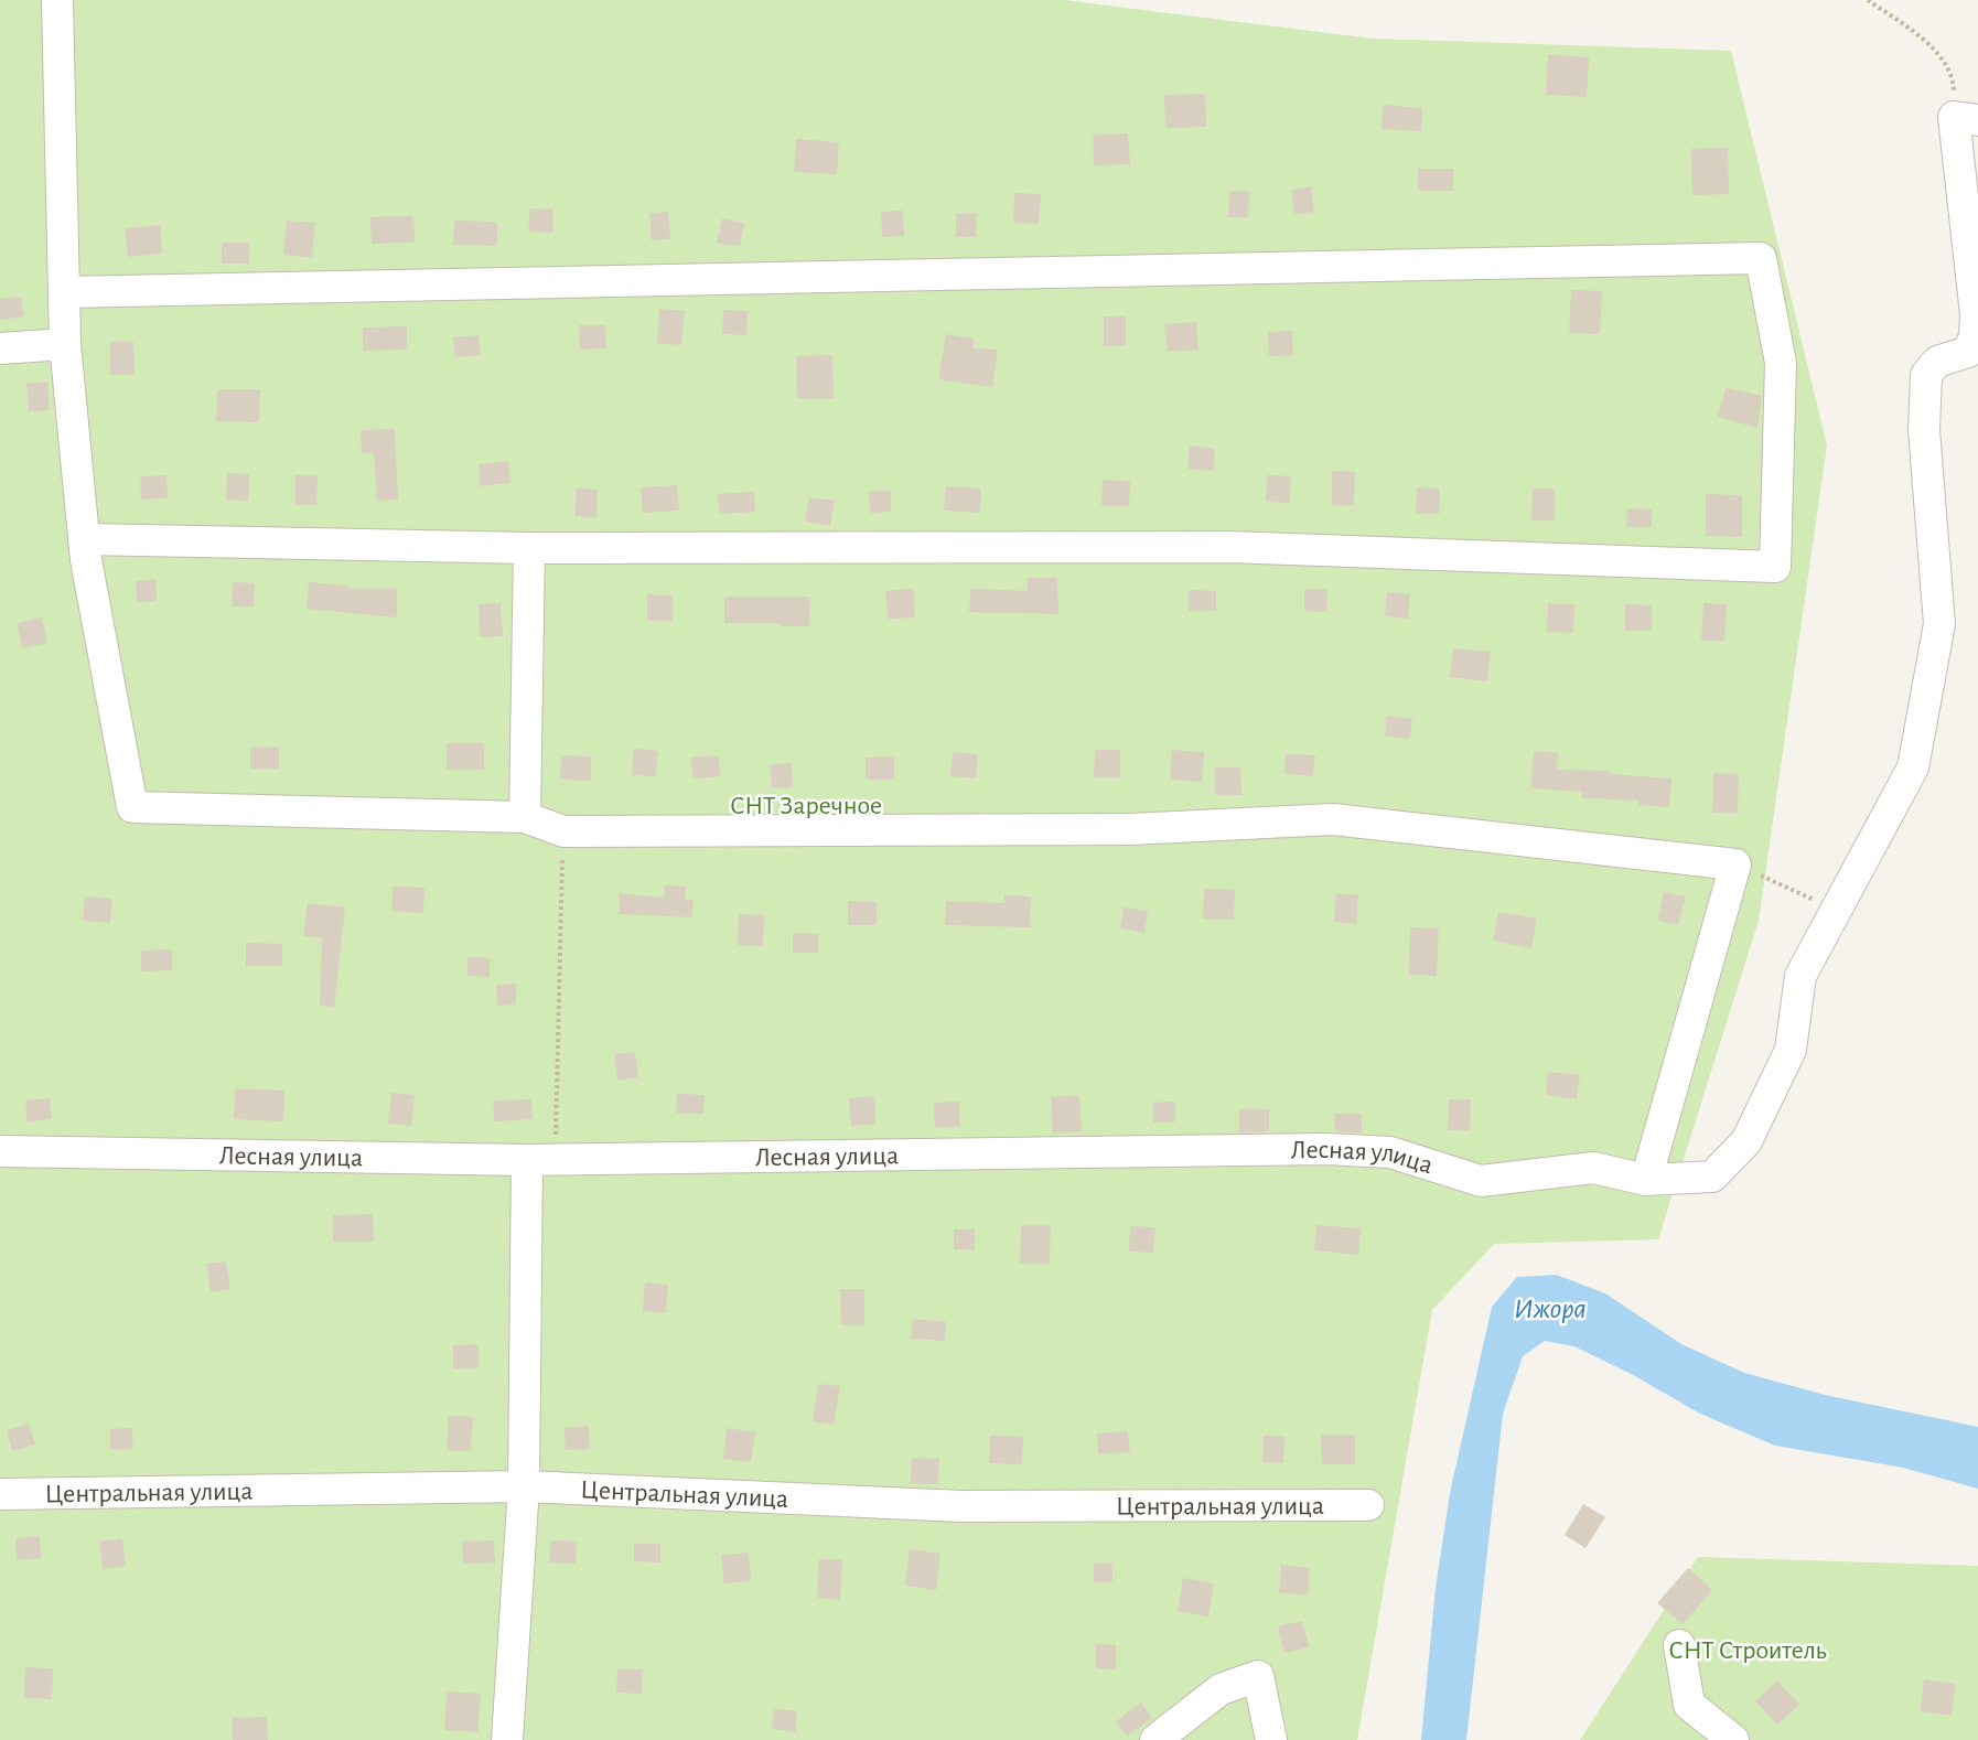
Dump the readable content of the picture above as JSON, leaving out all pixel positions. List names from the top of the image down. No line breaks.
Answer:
{"streets":{"street":["Лесная улица","Центральная улица"]},"water":["Ижора"],"parks":["СНТ Заречное","СНТ Строитель"]}
